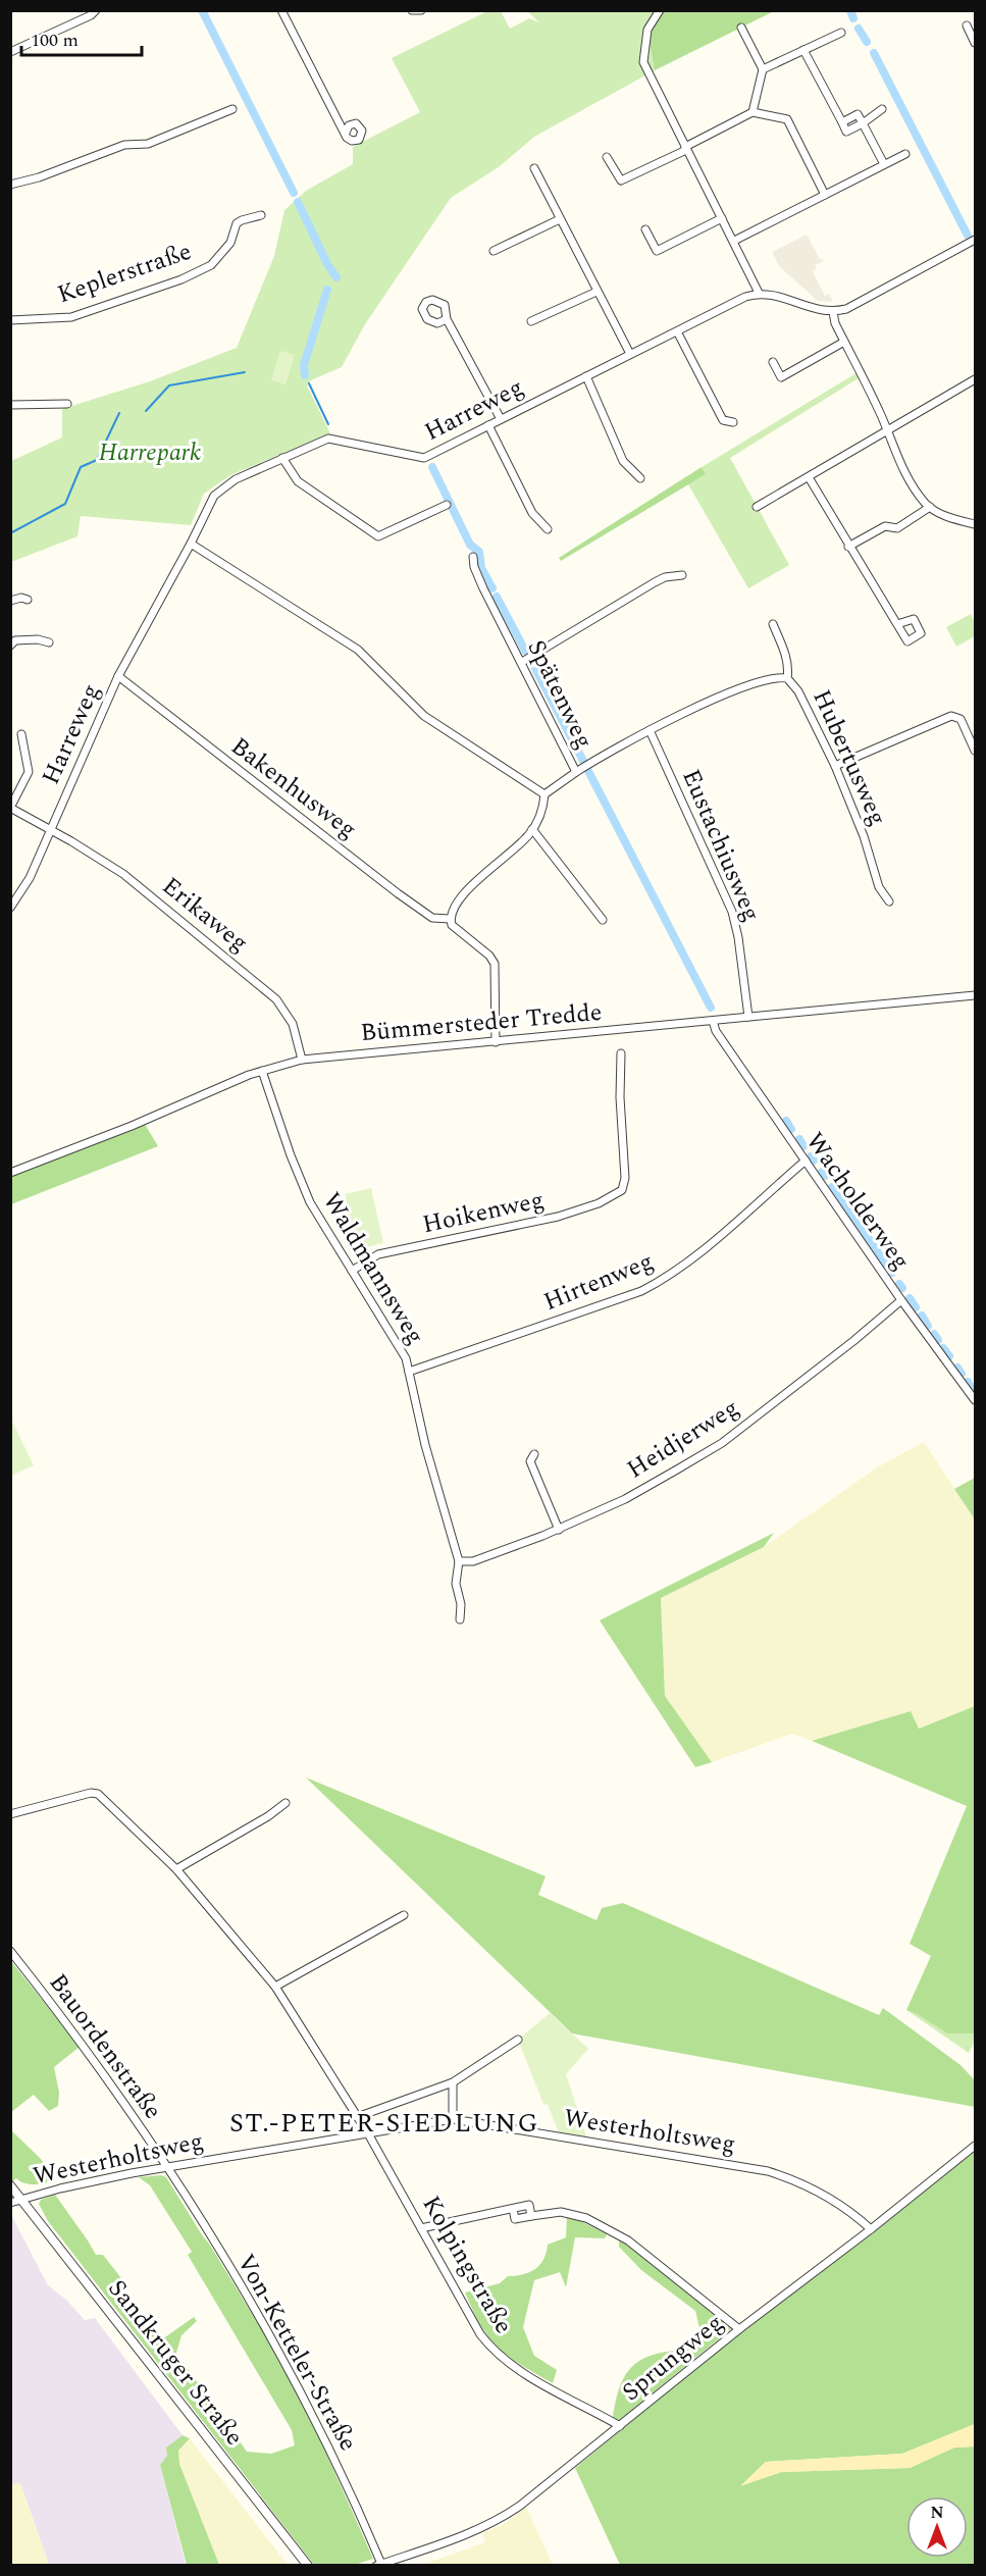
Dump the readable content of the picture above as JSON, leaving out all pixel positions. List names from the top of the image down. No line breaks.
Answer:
{"streets":{"street":["Keplerstraße","Harreweg","Spätenweg","Hubertusweg","Bakenhusweg","Eustachiusweg","Erikaweg","Bümmersteder Tredde","Wacholderweg","Hoikenweg","Waldmannsweg","Hirtenweg","Heidjerweg","Bauordenstraße","Westerholtsweg","Kolpingstraße","Von-Ketteler-Straße","Sprungweg","Sandkruger Straße"]},"crossings":[["Harreweg","Bakenhusweg"],["Harreweg","Erikaweg"],["Spätenweg","Hubertusweg"],["Hubertusweg","Eustachiusweg"],["Eustachiusweg","Bümmersteder Tredde"],["Erikaweg","Bümmersteder Tredde"],["Bümmersteder Tredde","Wacholderweg"],["Bümmersteder Tredde","Waldmannsweg"],["Wacholderweg","Hirtenweg"],["Wacholderweg","Heidjerweg"],["Hoikenweg","Waldmannsweg"],["Waldmannsweg","Hirtenweg"],["Waldmannsweg","Heidjerweg"],["Bauordenstraße","Westerholtsweg"],["Bauordenstraße","Von-Ketteler-Straße"],["Westerholtsweg","Kolpingstraße"],["Westerholtsweg","Von-Ketteler-Straße"],["Westerholtsweg","Sprungweg"],["Westerholtsweg","Sandkruger Straße"],["Kolpingstraße","Sprungweg"],["Von-Ketteler-Straße","Sprungweg"]],"districts":["ST.-PETER-SIEDLUNG"],"parks":["Harrepark"],"scale_bar":"100 m","north":"top"}
